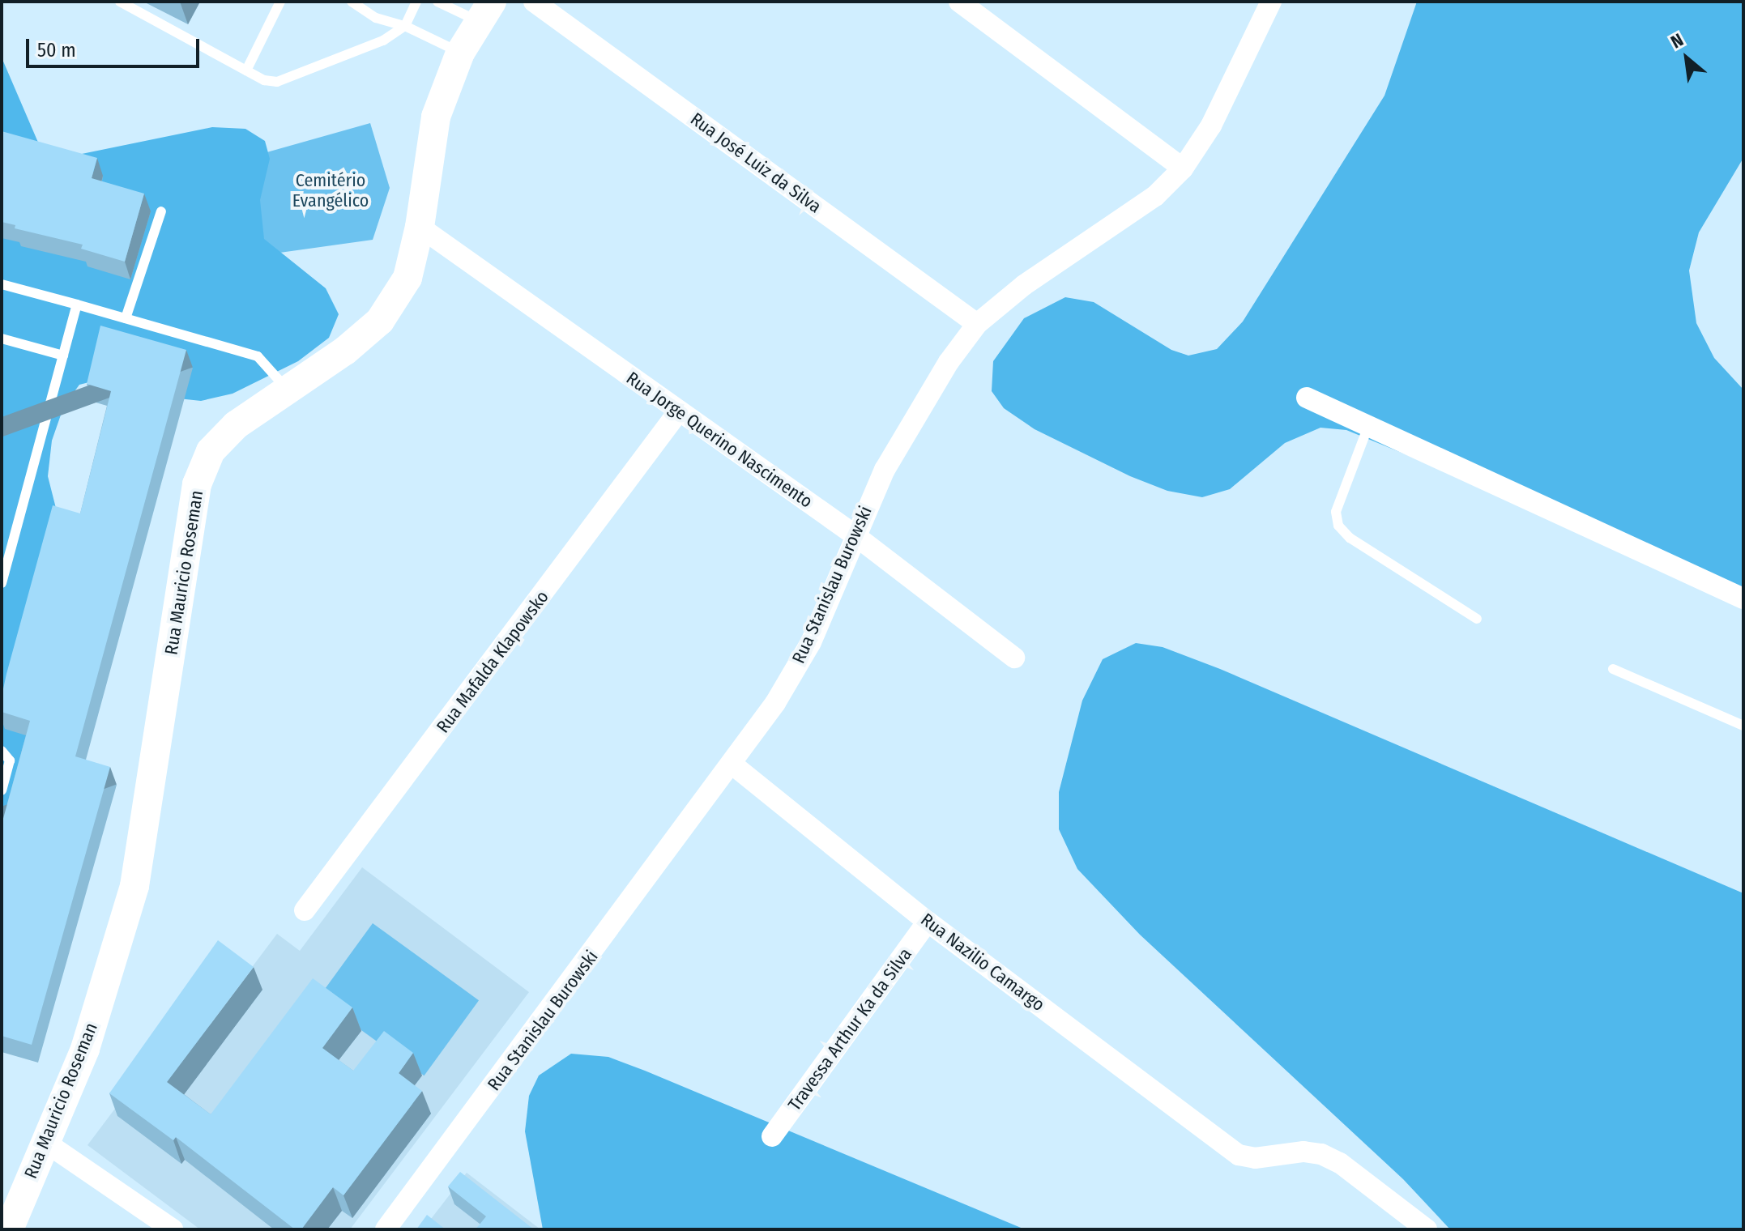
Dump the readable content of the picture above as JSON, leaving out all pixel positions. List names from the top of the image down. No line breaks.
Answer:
{"streets":{"main road":["Rua Mauricio Roseman"],"street":["Rua José Luiz da Silva","Rua Jorge Querino Nascimento","Rua Stanislau Burowski","Rua Mafalda Klapowsko","Rua Nazilio Camargo","Travessa Arthur Ka da Silva"]},"crossings":[["Rua José Luiz da Silva","Rua Stanislau Burowski"],["Rua Jorge Querino Nascimento","Rua Mauricio Roseman"],["Rua Jorge Querino Nascimento","Rua Stanislau Burowski"],["Rua Jorge Querino Nascimento","Rua Mafalda Klapowsko"],["Rua Stanislau Burowski","Rua Nazilio Camargo"],["Rua Nazilio Camargo","Travessa Arthur Ka da Silva"]],"parks":["Cemitério Evangélico"],"scale_bar":"50 m","north":"top left"}
